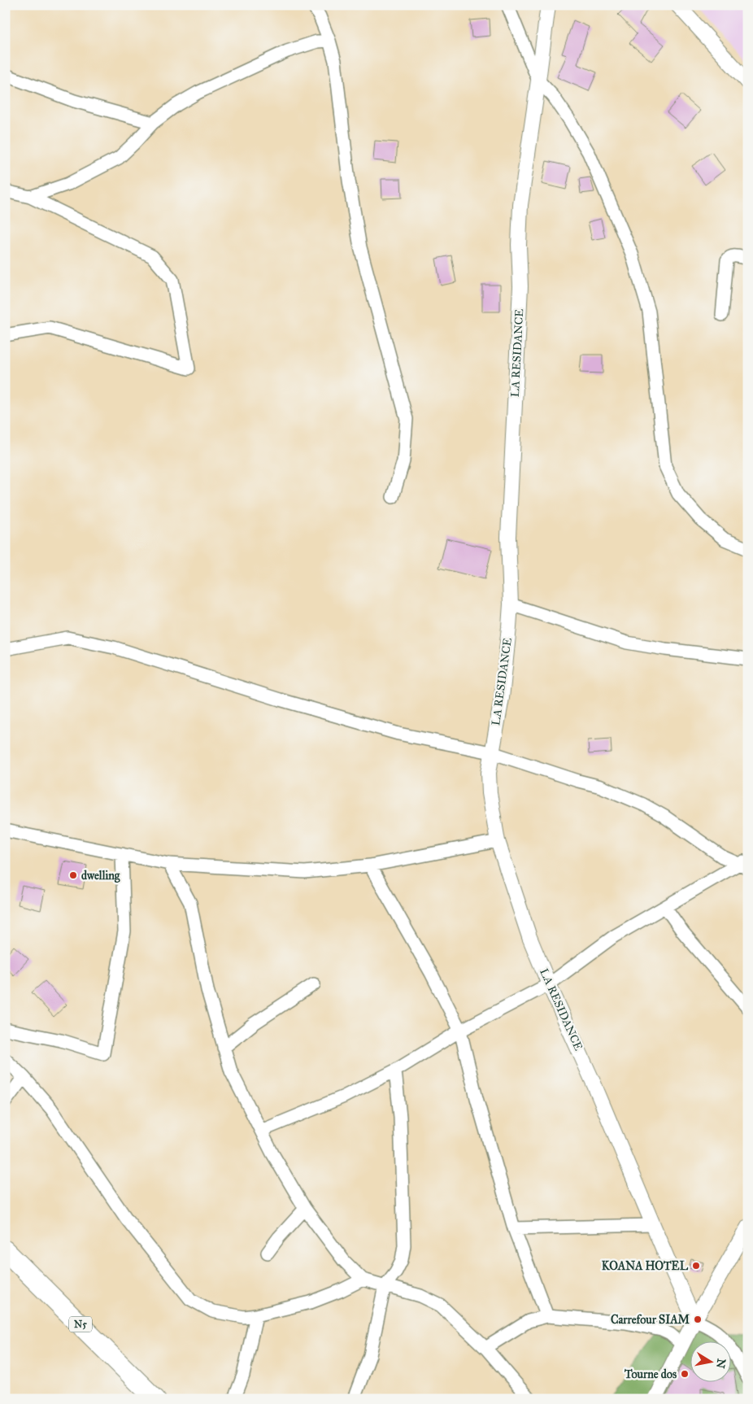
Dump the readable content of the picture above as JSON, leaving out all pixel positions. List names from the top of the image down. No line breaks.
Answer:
{"streets":{"highway":["N5"],"street":["LA RESIDANCE"]},"places":["dwelling","KOANA HOTEL","Carrefour SIAM","Tourne dos"],"north":"right"}
